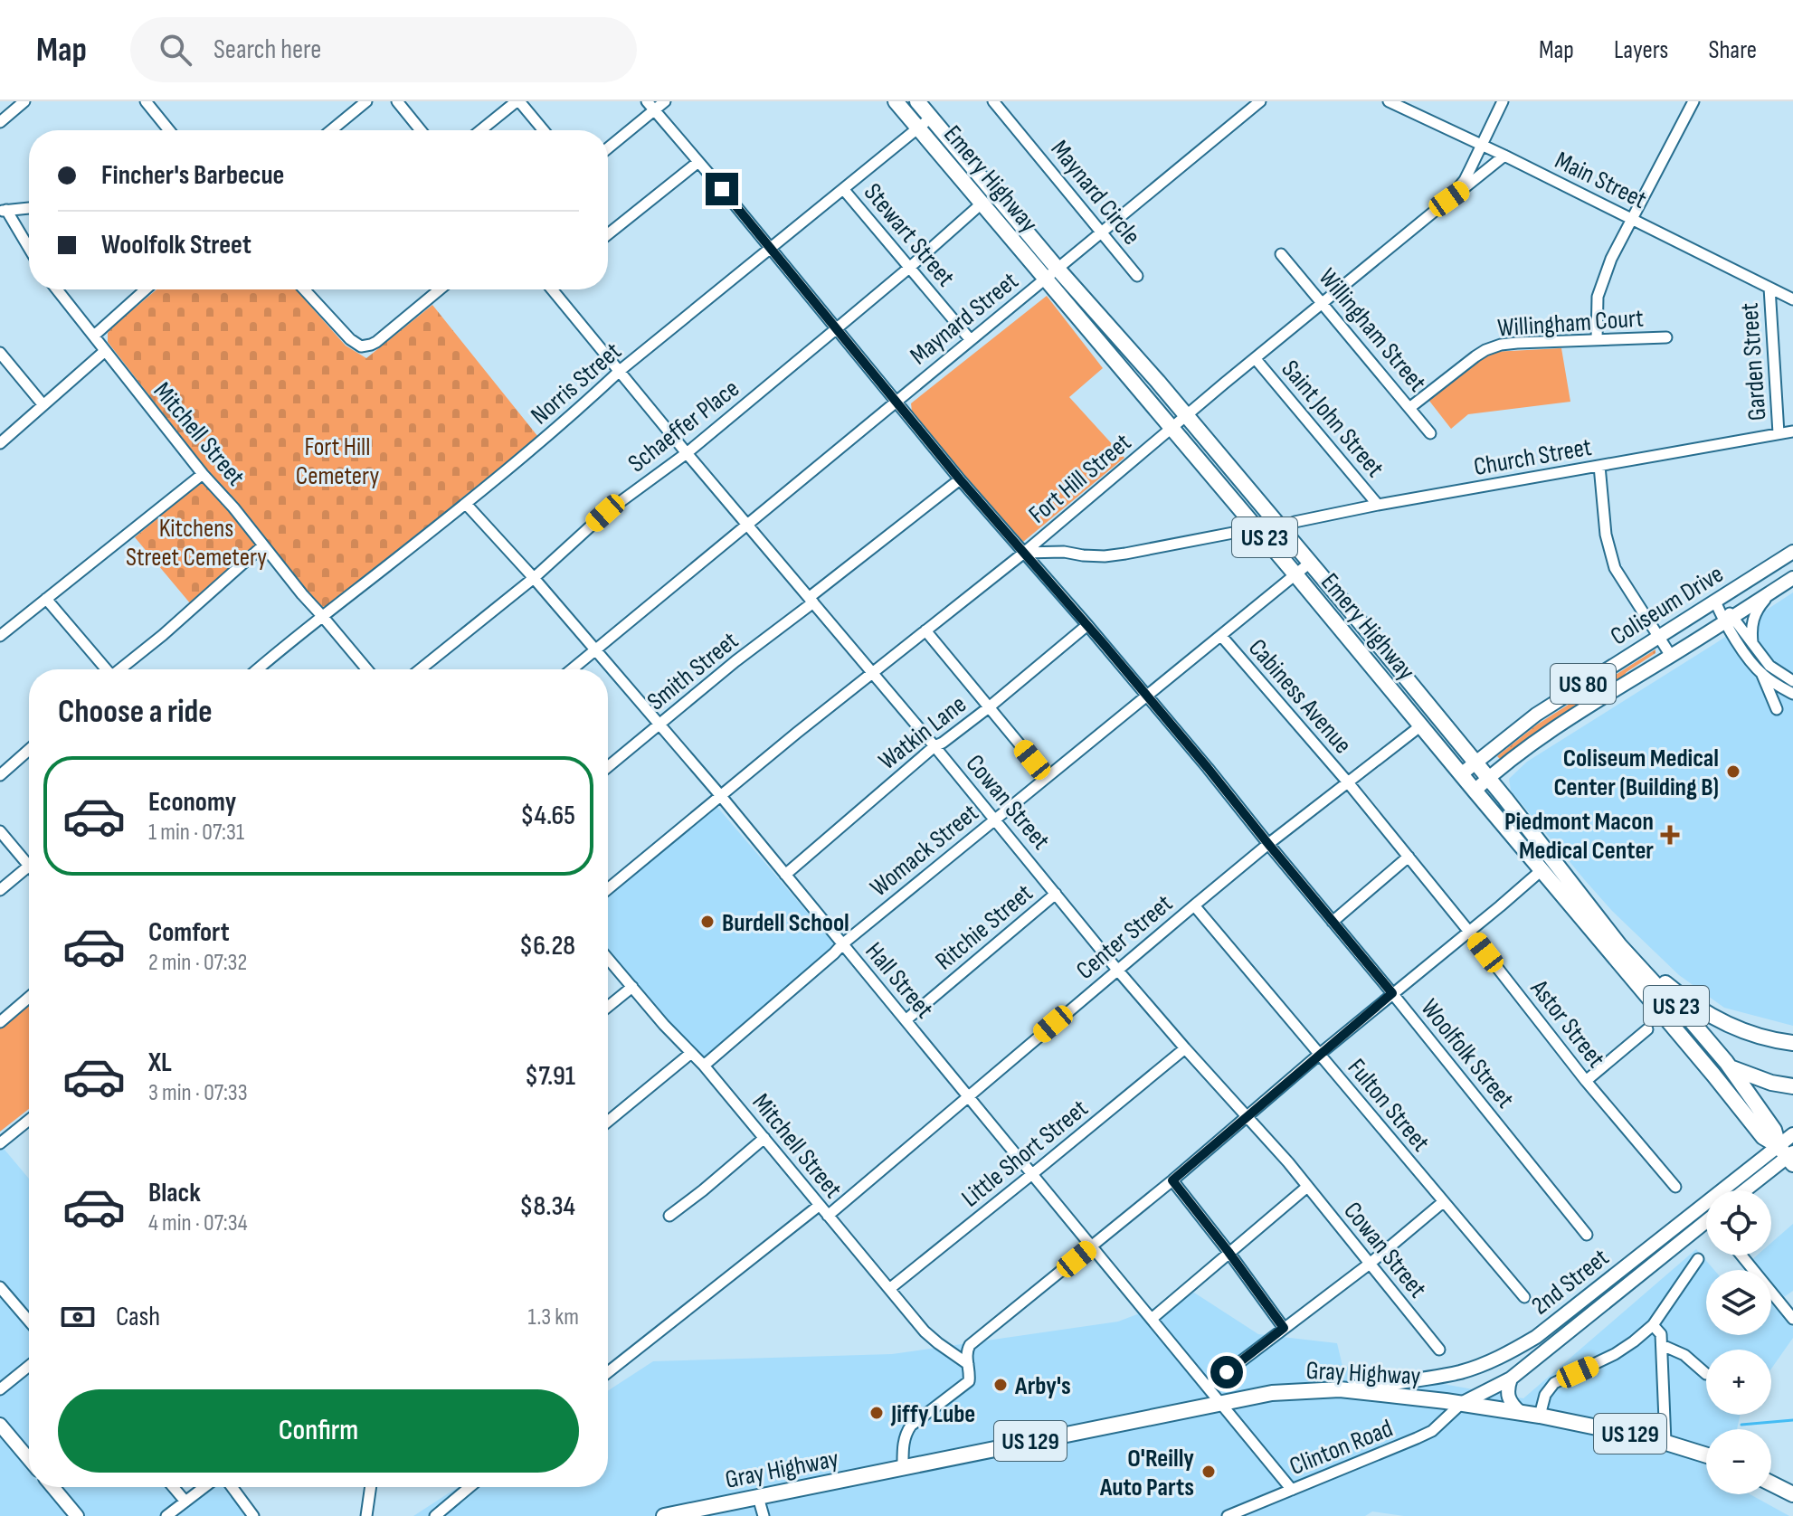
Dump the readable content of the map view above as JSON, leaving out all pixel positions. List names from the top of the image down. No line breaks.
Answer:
{"streets":{"highway":["Emery Highway","US 23","Gray Highway","US 129"],"main road":["Coliseum Drive","US 80","2nd Street"],"street":["Main Street","Maynard Circle","Stewart Street","Maynard Street","Willingham Court","Willingham Street","Garden Street","Norris Street","Saint John Street","Schaeffer Place","Mitchell Street","Church Street","Fort Hill Street","Smith Street","Cabiness Avenue","Watkin Lane","Cowan Street","Womack Street","Ritchie Street","Center Street","Hall Street","Astor Street","Woolfolk Street","Fulton Street","Little Short Street","Clinton Road"]},"crossings":[["Emery Highway","Maynard Street"],["Emery Highway","Norris Street"],["Emery Highway","Schaeffer Place"],["Emery Highway","Church Street"],["Emery Highway","Fort Hill Street"],["Emery Highway","Coliseum Drive"],["Emery Highway","Womack Street"],["Emery Highway","Center Street"],["Emery Highway","2nd Street"],["Main Street","Garden Street"],["Main Street","Fort Hill Street"],["Maynard Circle","Maynard Street"],["Stewart Street","Maynard Street"],["Stewart Street","Norris Street"],["Stewart Street","Schaeffer Place"],["Maynard Street","Cowan Street"],["Maynard Street","Hall Street"],["Maynard Street","Woolfolk Street"],["Willingham Court","Willingham Street"],["Willingham Street","Fort Hill Street"],["Garden Street","Church Street"],["Norris Street","Mitchell Street"],["Norris Street","Cowan Street"],["Norris Street","Hall Street"],["Norris Street","Woolfolk Street"],["Saint John Street","Church Street"],["Saint John Street","Fort Hill Street"],["Schaeffer Place","Cowan Street"],["Schaeffer Place","Hall Street"],["Schaeffer Place","Woolfolk Street"],["Mitchell Street","Womack Street"],["Mitchell Street","Center Street"],["Mitchell Street","Little Short Street"],["Fort Hill Street","Cowan Street"],["Fort Hill Street","Hall Street"],["Fort Hill Street","Woolfolk Street"],["Smith Street","Cowan Street"],["Smith Street","Hall Street"],["Smith Street","Woolfolk Street"],["Cabiness Avenue","Womack Street"],["Cabiness Avenue","Center Street"],["Cabiness Avenue","Astor Street"],["Watkin Lane","Cowan Street"],["Watkin Lane","Hall Street"],["Watkin Lane","Woolfolk Street"],["Cowan Street","Womack Street"],["Cowan Street","Ritchie Street"],["Cowan Street","Center Street"],["Cowan Street","Little Short Street"],["Womack Street","Hall Street"],["Womack Street","Woolfolk Street"],["Ritchie Street","Hall Street"],["Center Street","Hall Street"],["Center Street","Astor Street"],["Center Street","Woolfolk Street"],["Center Street","Fulton Street"],["Hall Street","Little Short Street"],["Hall Street","Gray Highway"],["Hall Street","Clinton Road"],["2nd Street","Gray Highway"],["2nd Street","Clinton Road"],["Gray Highway","Clinton Road"]],"parks":["Fort Hill Cemetery","Kitchens Street Cemetery"],"places":{"other":["Coliseum Medical Center (Building B)","Burdell School","Arby's","Jiffy Lube","O'Reilly Auto Parts"],"health":["Piedmont Macon Medical Center"]},"page":{"header":"Map","search":"Search here","nav":["Map","Layers","Share"],"banner":["Fincher's Barbecue","Woolfolk Street"],"heading":"Choose a ride","list":[{"name":"Economy","note":"1 min · 07:31","value":"$4.65"},{"name":"Comfort","note":"2 min · 07:32","value":"$6.28"},{"name":"XL","note":"3 min · 07:33","value":"$7.91"},{"name":"Black","note":"4 min · 07:34","value":"$8.34"}],"map_buttons":["+","−"],"pay":["Cash","1.3 km"],"buttons":"Confirm"}}
